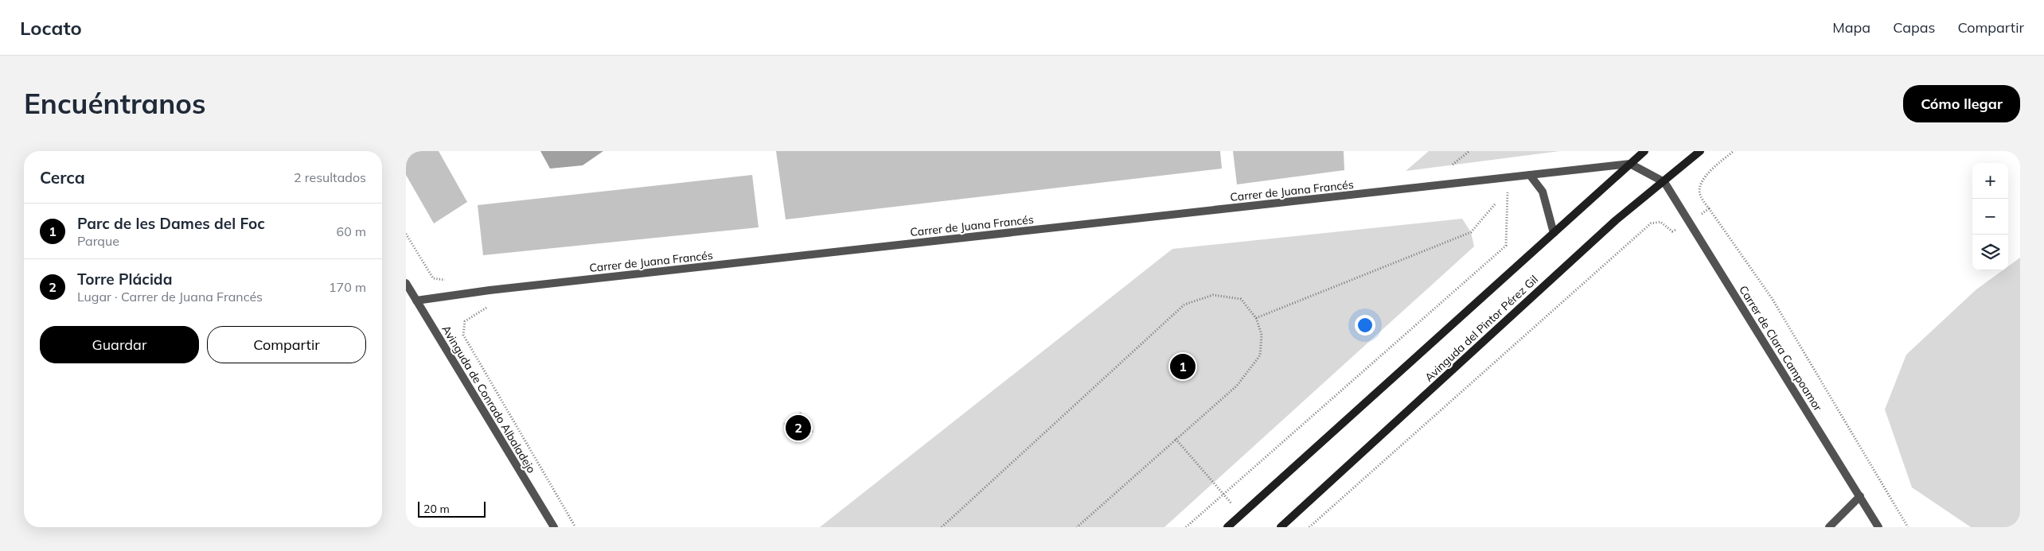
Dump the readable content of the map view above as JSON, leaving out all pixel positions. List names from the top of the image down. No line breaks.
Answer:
{"streets":{"main road":["Avinguda del Pintor Pérez Gil"],"street":["Carrer de Juana Francés","Carrer de Clara Campoamor","Avinguda de Conrado Albaladejo"]},"crossings":[["Carrer de Juana Francés","Avinguda del Pintor Pérez Gil"],["Carrer de Juana Francés","Avinguda de Conrado Albaladejo"],["Avinguda del Pintor Pérez Gil","Carrer de Clara Campoamor"]],"scale_bar":"20 m","page":{"header":"Locato","nav":["Mapa","Capas","Compartir"],"buttons":["Cómo llegar",["Guardar","Compartir"]],"title":"Encuéntranos","heading":["Cerca","2 resultados"],"map_buttons":["+","−"],"list":[{"mark":"1","name":"Parc de les Dames del Foc","note":"Parque","value":"60 m"},{"mark":"2","name":"Torre Plácida","note":"Lugar · Carrer de Juana Francés","value":"170 m"}],"pins":["1","2"],"scale":"20 m"}}
